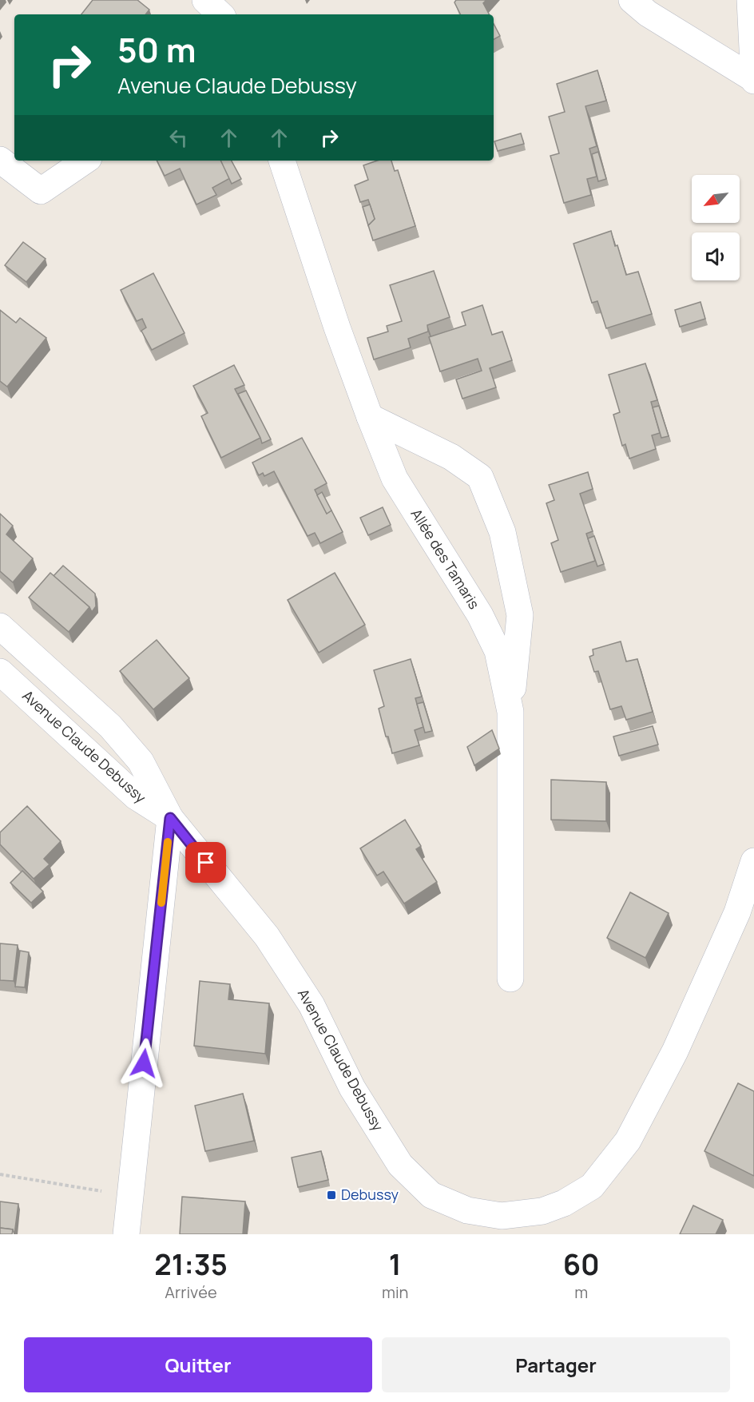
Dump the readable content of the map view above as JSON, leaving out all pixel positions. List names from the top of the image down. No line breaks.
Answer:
{"streets":{"street":["Allée des Tamaris","Avenue Claude Debussy"]},"places":{"transit":["Debussy"]},"north":"bottom left","page":{"turn":["50 m","Avenue Claude Debussy"],"eta":["21:35","Arrivée","1","min","60","m"],"buttons":["Quitter","Partager"]}}
